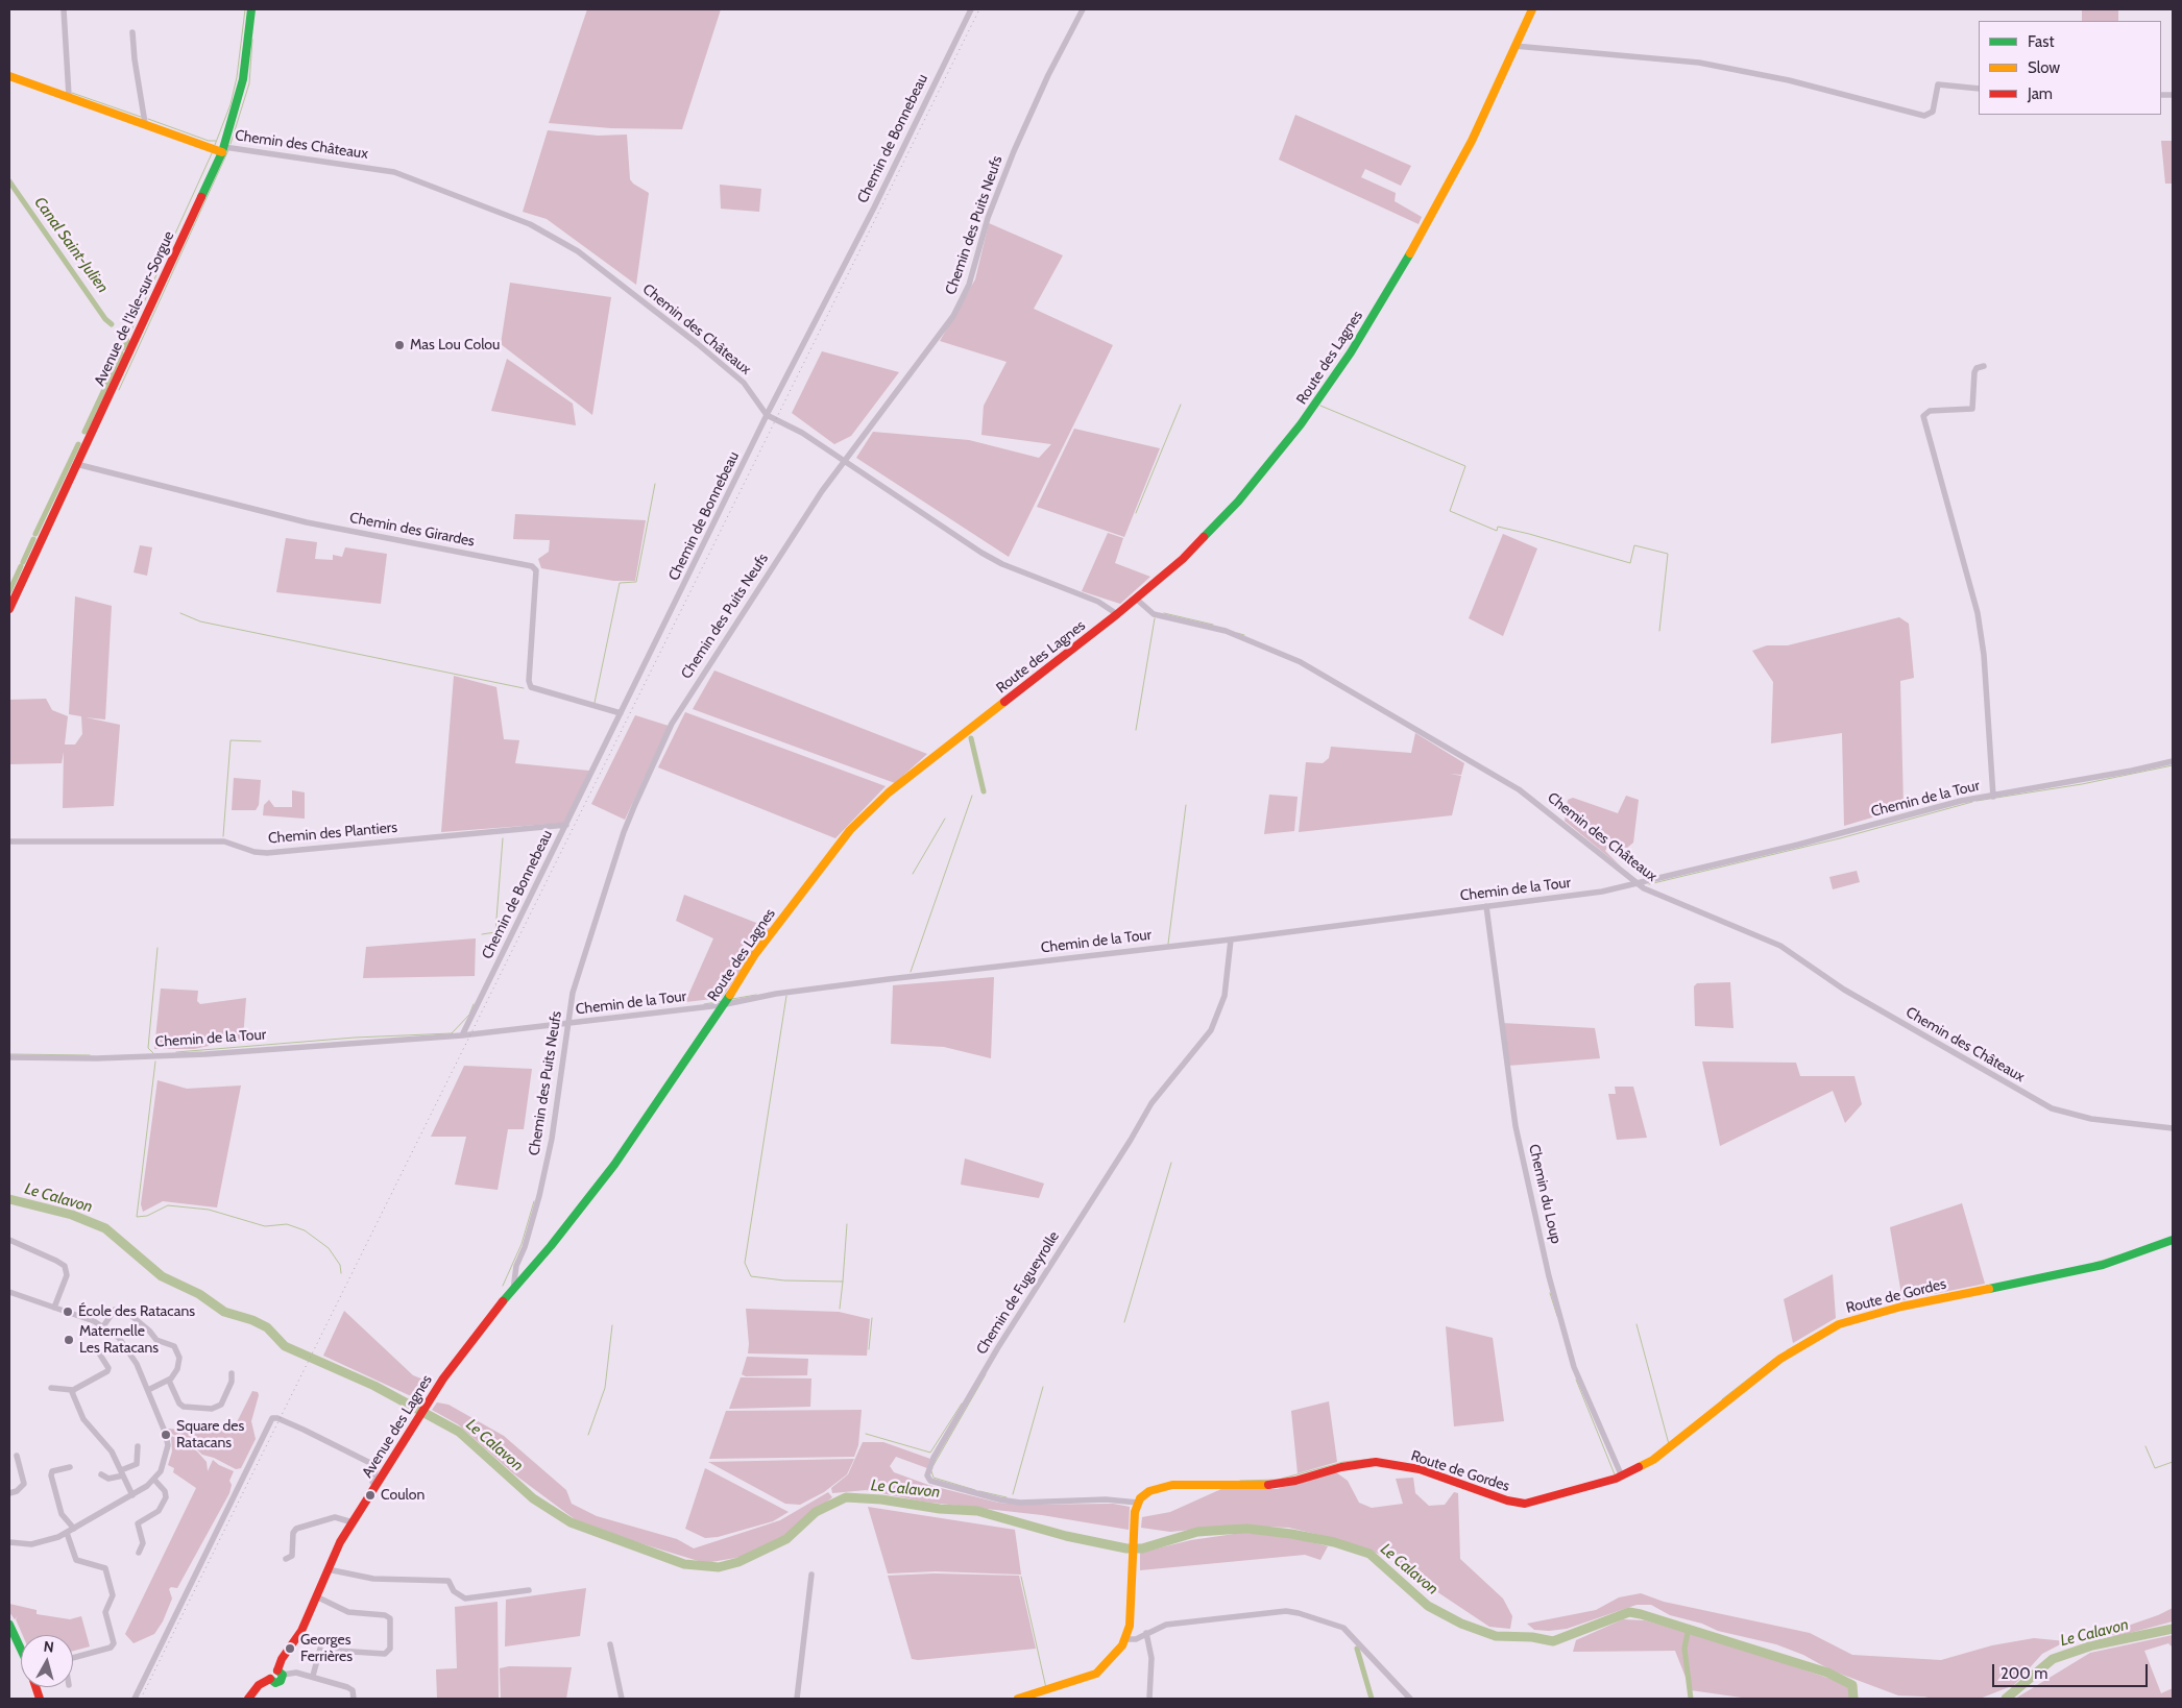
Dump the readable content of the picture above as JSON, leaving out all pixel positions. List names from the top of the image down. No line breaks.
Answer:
{"streets":{"street":["Chemin de Bonnebeau","Chemin des Châteaux","Chemin des Puits Neufs","Avenue de l'Isle-sur-Sorgue","Route des Lagnes","Chemin des Girardes","Chemin de la Tour","Chemin des Plantiers","Chemin du Loup","Chemin de Fugueyrolle","Route de Gordes","Avenue des Lagnes"]},"crossings":[["Chemin de Bonnebeau","Chemin des Châteaux"],["Chemin de Bonnebeau","Chemin des Girardes"],["Chemin de Bonnebeau","Chemin de la Tour"],["Chemin de Bonnebeau","Chemin des Plantiers"],["Chemin des Châteaux","Chemin des Puits Neufs"],["Chemin des Châteaux","Avenue de l'Isle-sur-Sorgue"],["Chemin des Châteaux","Route des Lagnes"],["Chemin des Châteaux","Chemin de la Tour"],["Chemin des Puits Neufs","Route des Lagnes"],["Chemin des Puits Neufs","Chemin de la Tour"],["Chemin des Puits Neufs","Avenue des Lagnes"],["Avenue de l'Isle-sur-Sorgue","Chemin des Girardes"],["Route des Lagnes","Chemin de la Tour"],["Route des Lagnes","Avenue des Lagnes"],["Chemin de la Tour","Chemin du Loup"],["Chemin de la Tour","Chemin de Fugueyrolle"],["Chemin du Loup","Route de Gordes"],["Chemin de Fugueyrolle","Route de Gordes"]],"water":["Canal Saint-Julien","Le Calavon"],"places":["Mas Lou Colou","École des Ratacans","Maternelle Les Ratacans","Square des Ratacans","Coulon","Georges Ferrières"],"legend":["Fast","Slow","Jam"],"scale_bar":"200 m","north":"top"}
